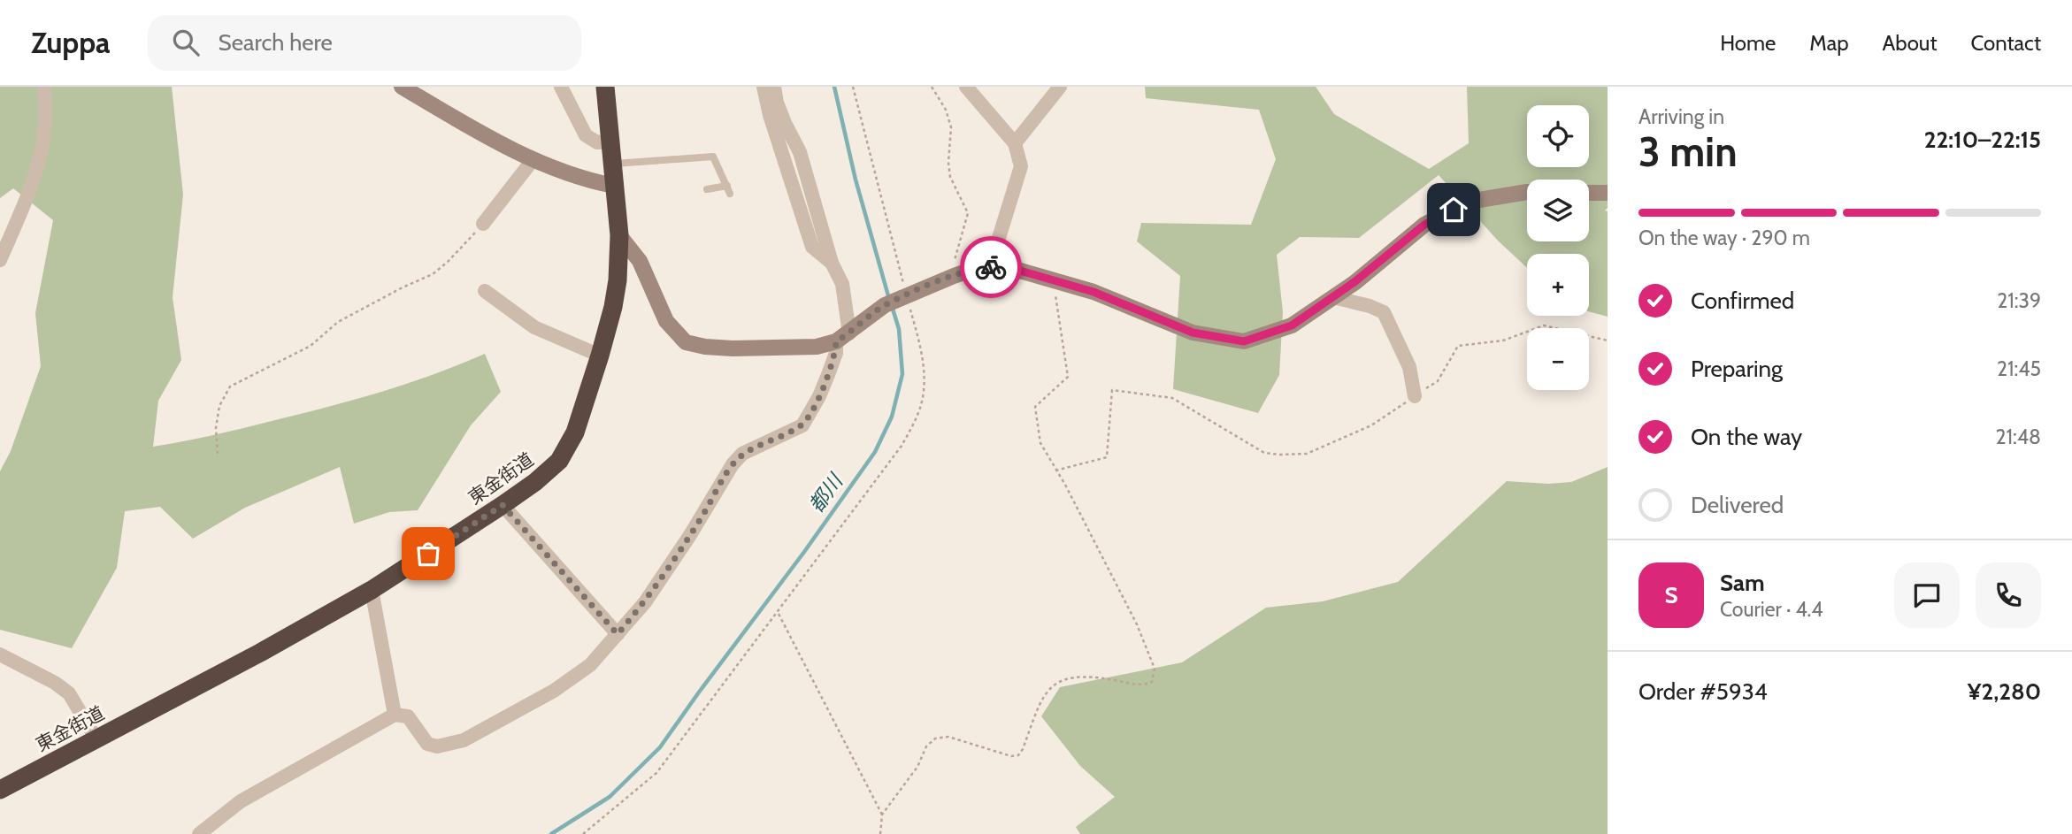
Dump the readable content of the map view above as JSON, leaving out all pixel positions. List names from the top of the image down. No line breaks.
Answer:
{"streets":{"highway":["東金街道"]},"water":["都川"],"page":{"header":"Zuppa","search":"Search here","nav":["Home","Map","About","Contact"],"heading":["3 min","Arriving in","22:10–22:15"],"panel":["Sam","Courier · 4.4","Order #5934","¥2,280"],"map_buttons":["+","−"],"bar":"On the way · 290 m","list":[["Confirmed","21:39"],["Preparing","21:45"],["On the way","21:48"],"Delivered"],"round":"S"}}
